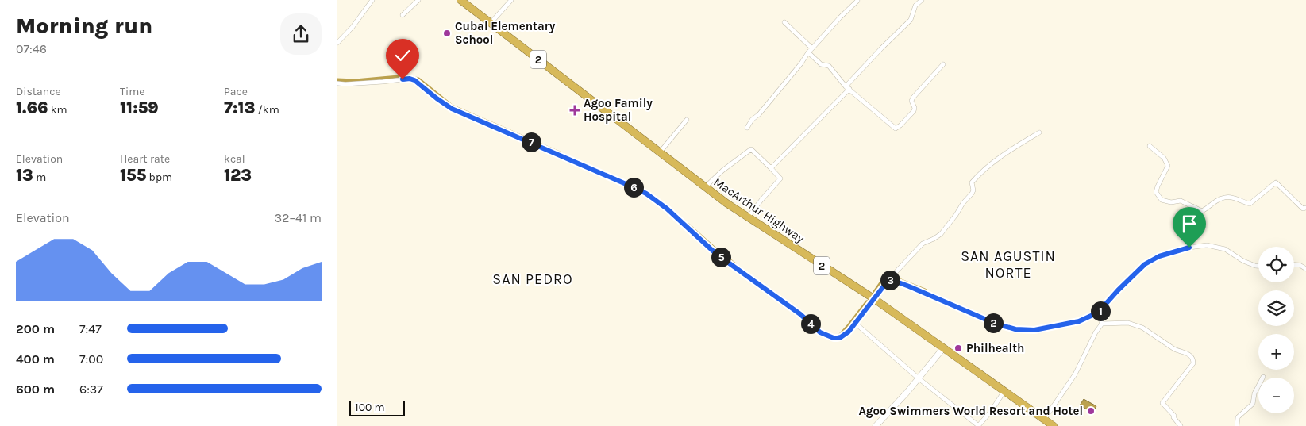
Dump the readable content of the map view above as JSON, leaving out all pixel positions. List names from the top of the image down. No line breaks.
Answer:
{"streets":{"highway":["2","MacArthur Highway"]},"districts":["SAN AGUSTIN NORTE","SAN PEDRO"],"places":{"other":["Cubal Elementary School","Philhealth","Agoo Swimmers World Resort and Hotel"],"health":["Agoo Family Hospital"]},"scale_bar":"100 m","page":{"heading":["Morning run","07:46"],"stats":[["Distance","1.66 km"],["Time","11:59"],["Pace","7:13 /km"],["Elevation","13 m"],["Heart rate","155 bpm"],["kcal","123"]],"pins":["7","6","5","3","1","2","4"],"chart":["Elevation","32–41 m"],"map_buttons":["+","−"],"list":[{"name":"200 m","note":"7:47"},{"name":"400 m","note":"7:00"},{"name":"600 m","note":"6:37"}],"scale":"100 m"}}
